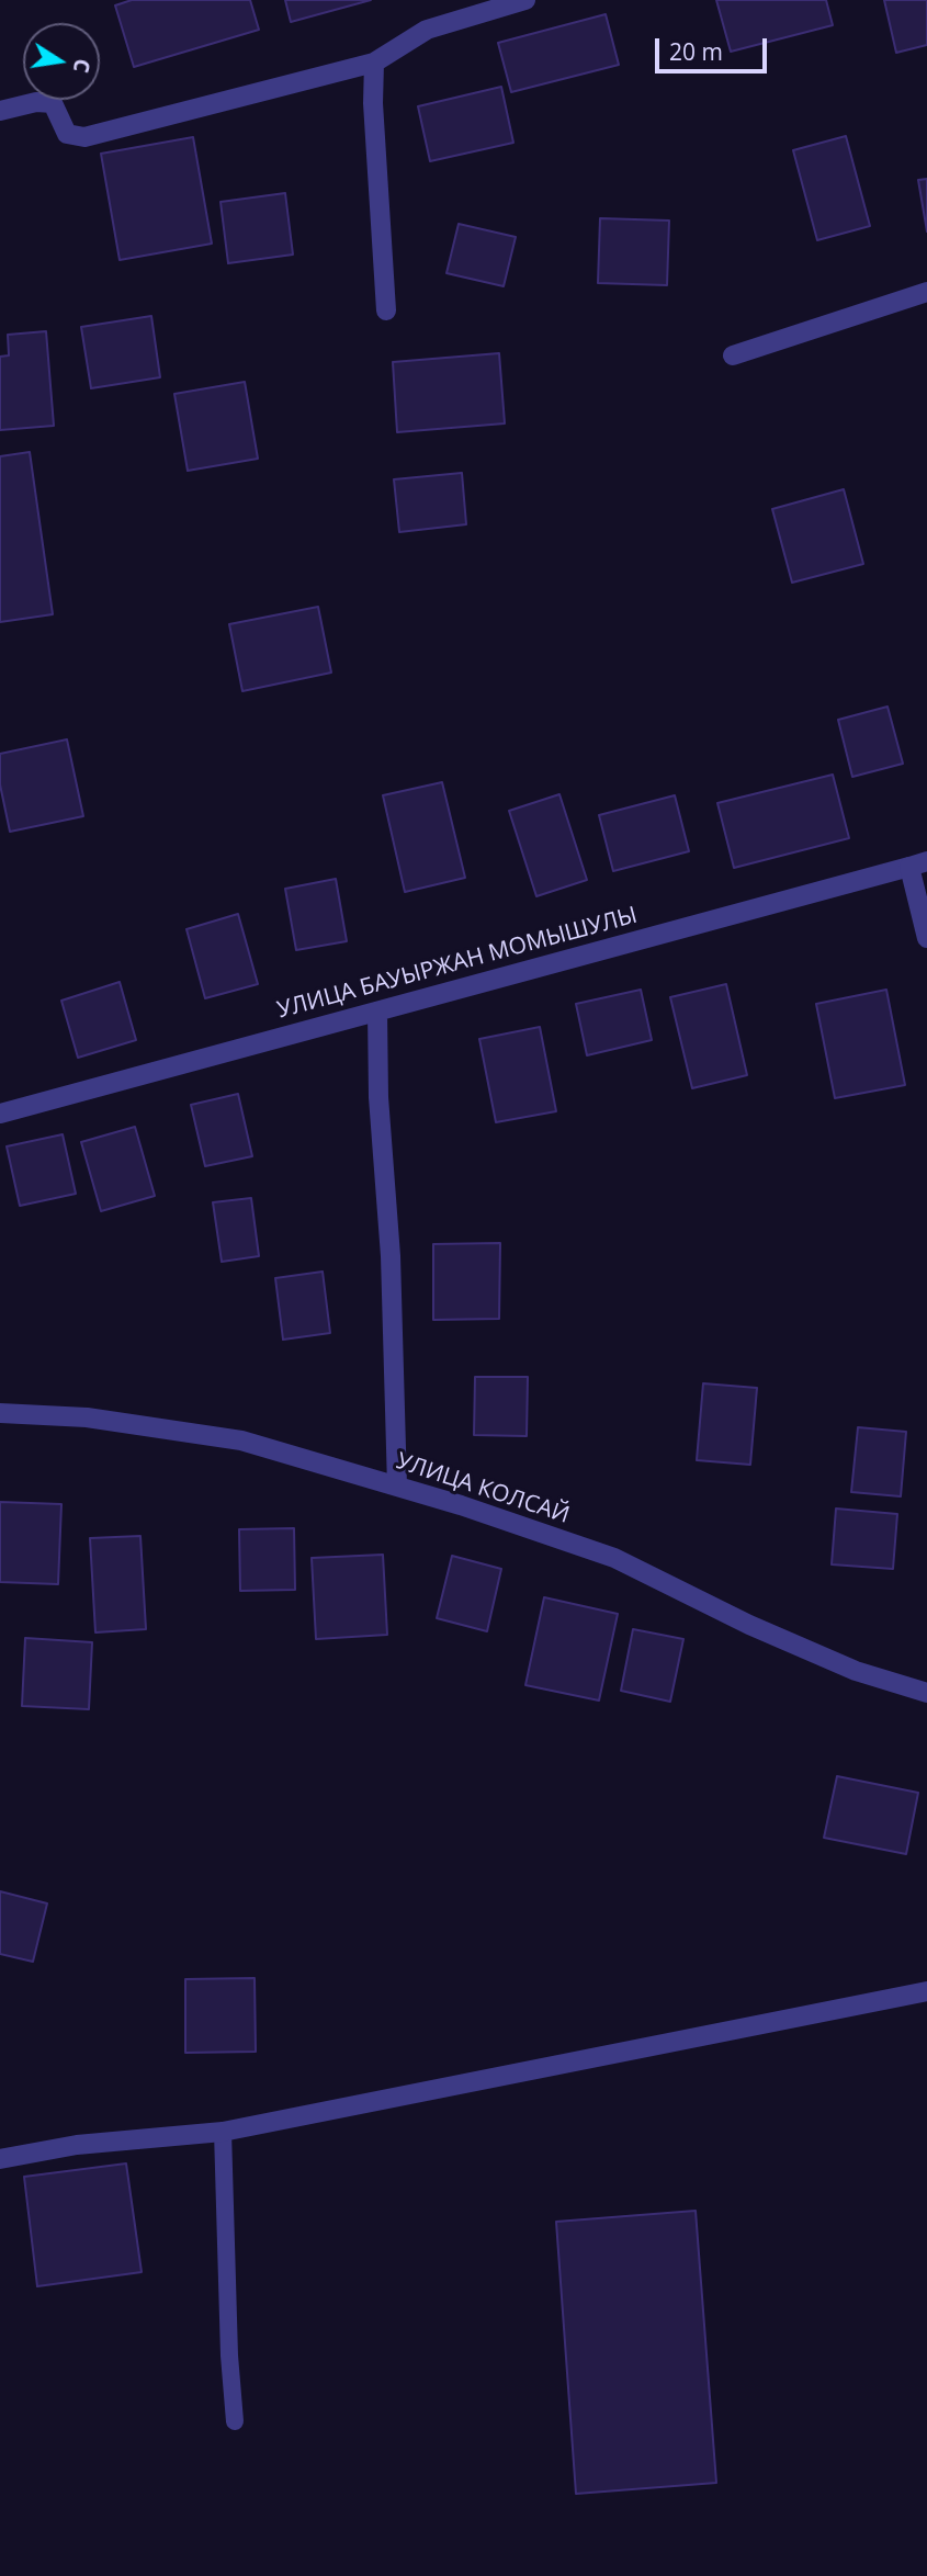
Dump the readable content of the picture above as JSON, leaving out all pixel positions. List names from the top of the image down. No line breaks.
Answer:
{"streets":{"street":["УЛИЦА БАУЫРЖАН МОМЫШУЛЫ","УЛИЦА КОЛСАЙ"]},"scale_bar":"20 m","north":"right"}
